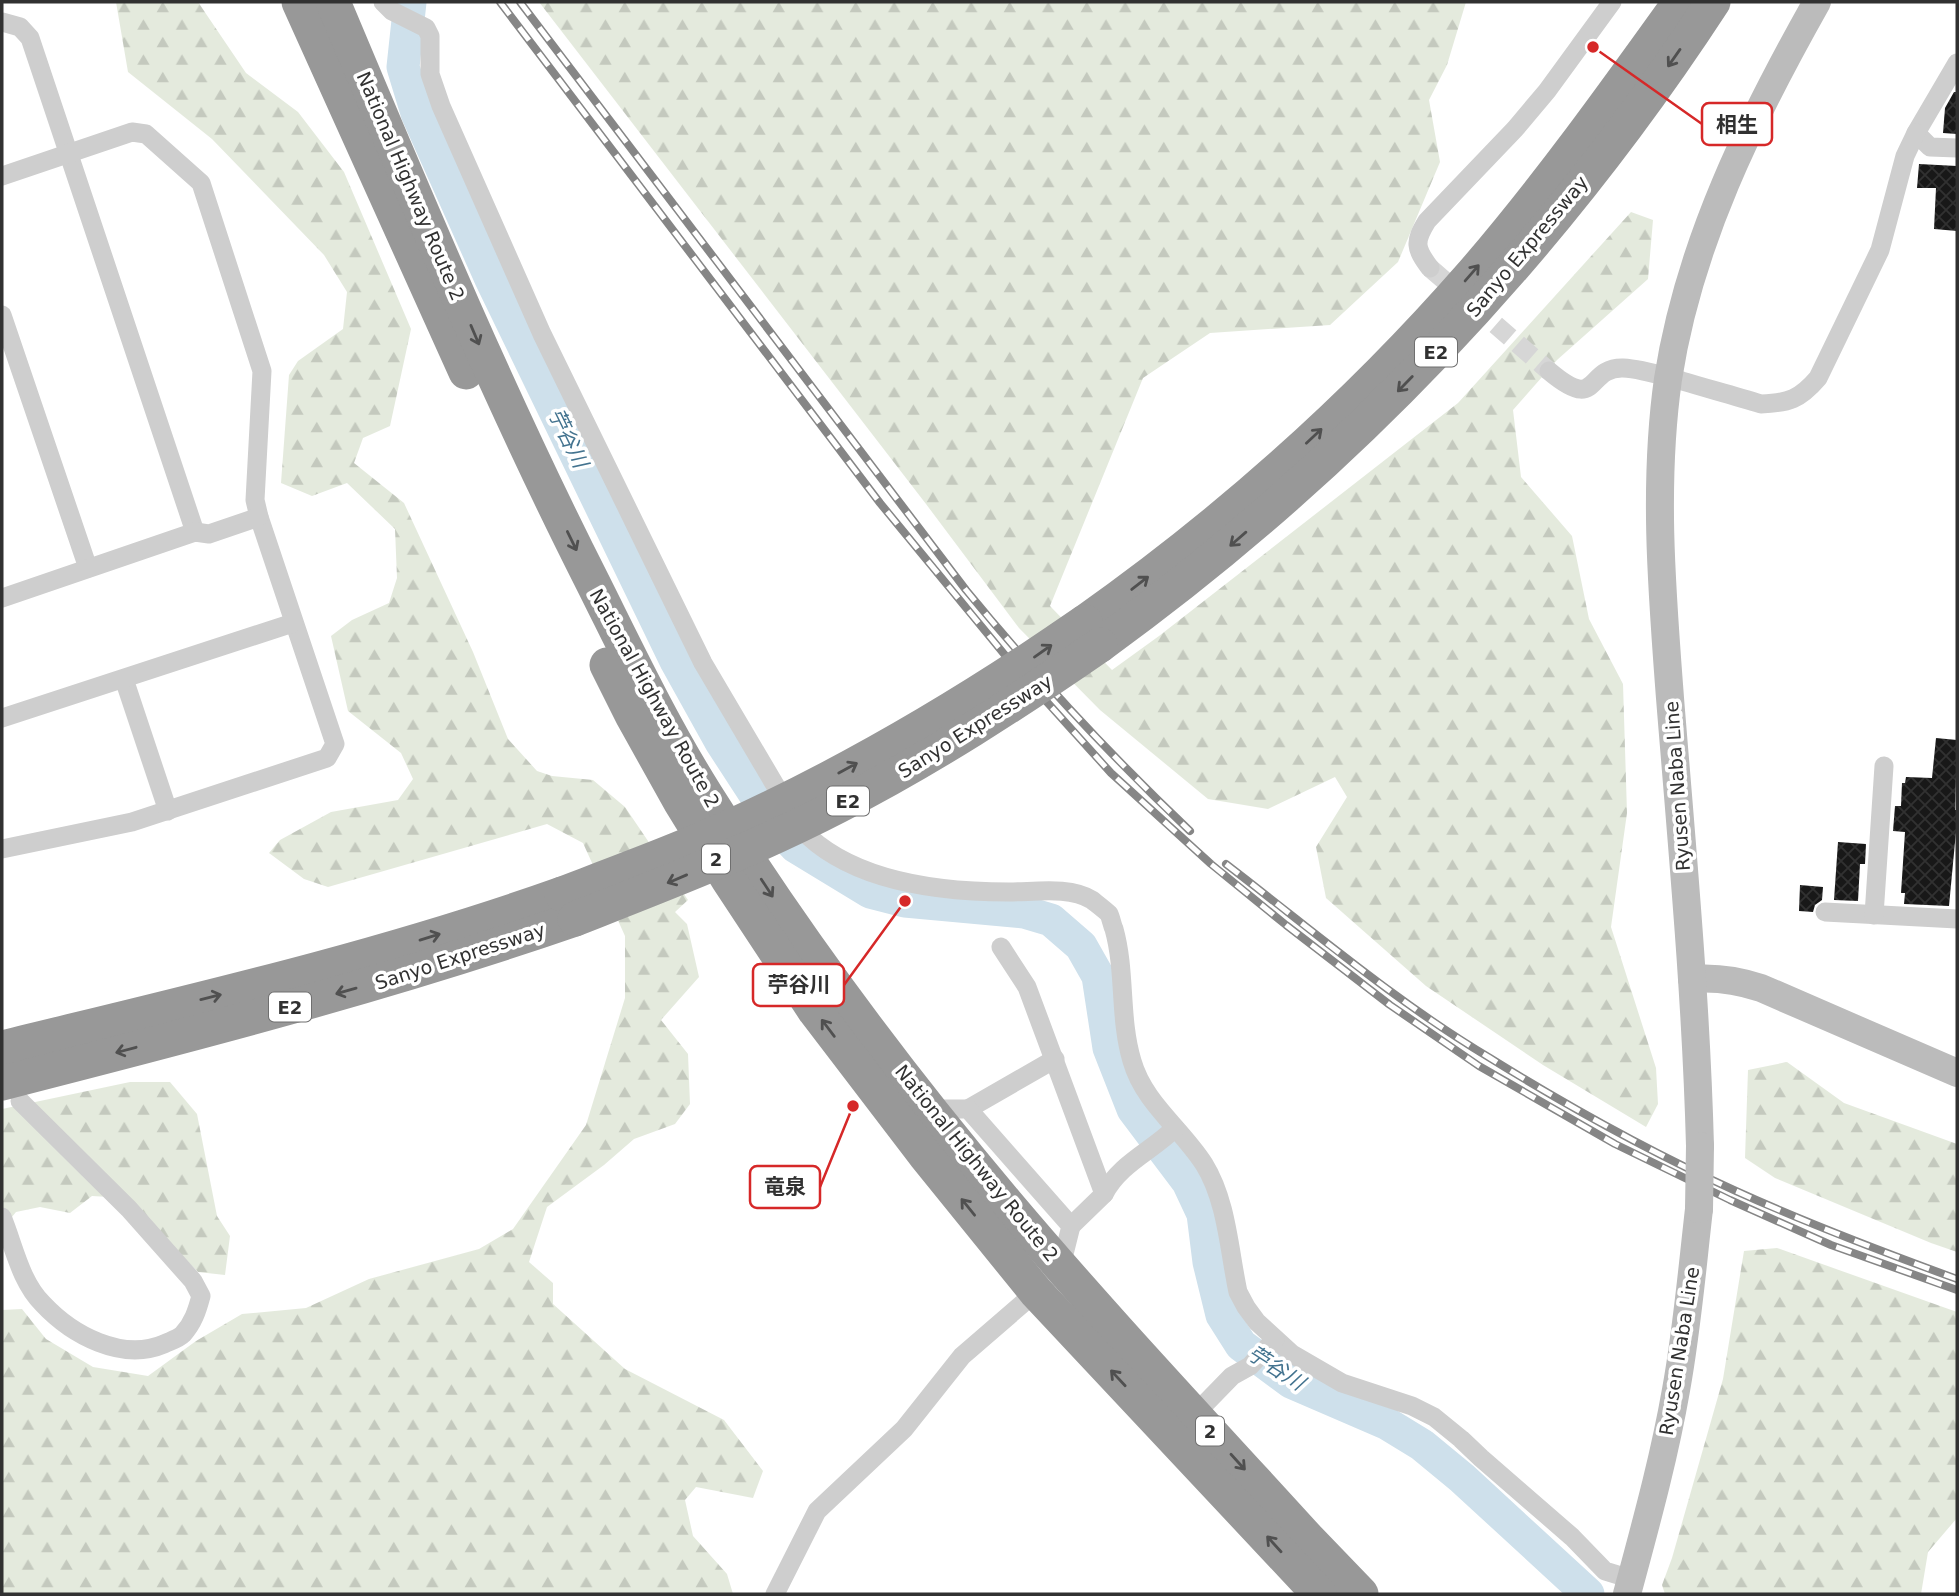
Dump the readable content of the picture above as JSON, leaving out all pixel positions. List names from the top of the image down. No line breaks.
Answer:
{"streets":{"highway":["National Highway Route 2","Sanyo Expressway","E2","2"],"main road":["Ryusen Naba Line"]},"water":["苧谷川"],"places":["相生","苧谷川","竜泉"]}
